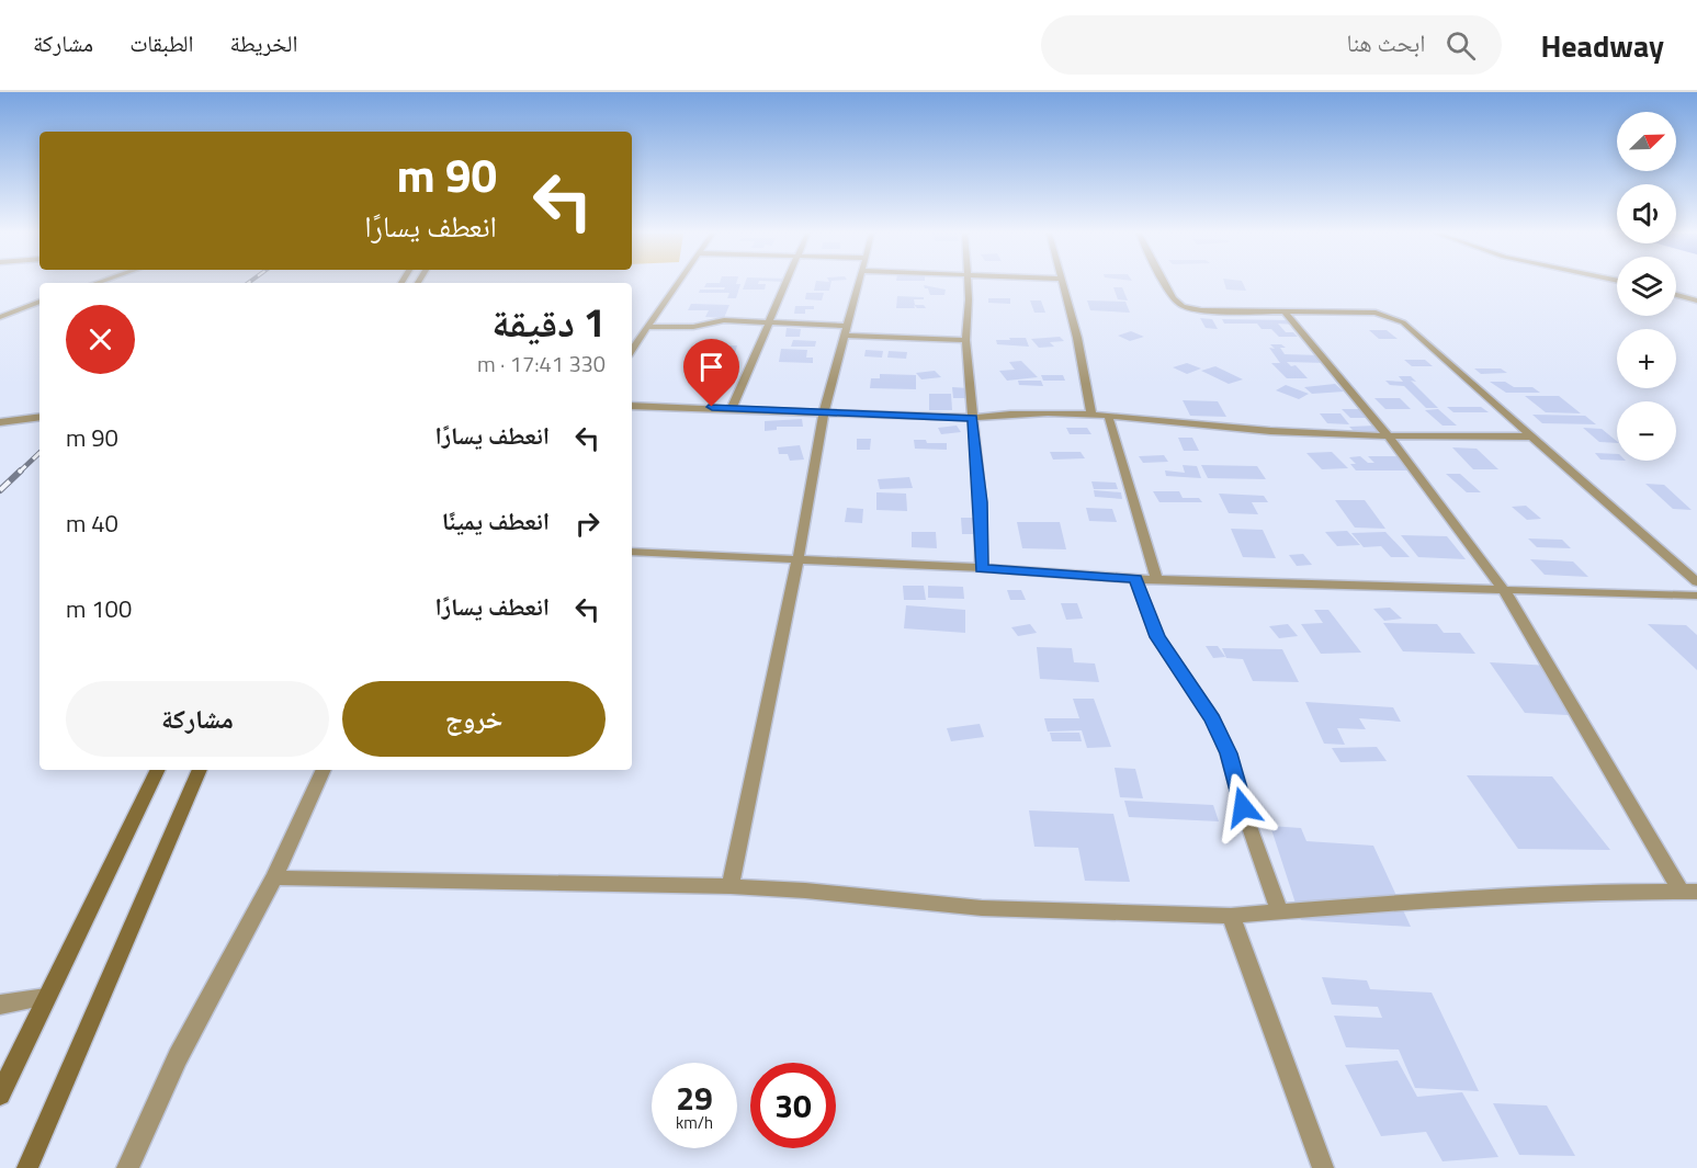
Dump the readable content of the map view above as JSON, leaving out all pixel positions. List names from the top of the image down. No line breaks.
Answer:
{"north":"top right","page":{"header":"Headway","search":"ابحث هنا","nav":["الخريطة","الطبقات","مشاركة"],"map_buttons":["+","−"],"turn":["90 m","انعطف يسارًا"],"heading":["1 دقيقة","330 m · 17:41"],"list":[{"name":"انعطف يسارًا","value":"90 m"},{"name":"انعطف يمينًا","value":"40 m"},{"name":"انعطف يسارًا","value":"100 m"}],"buttons":["خروج","مشاركة"],"speed":"29 km/h","limit":"30"}}
